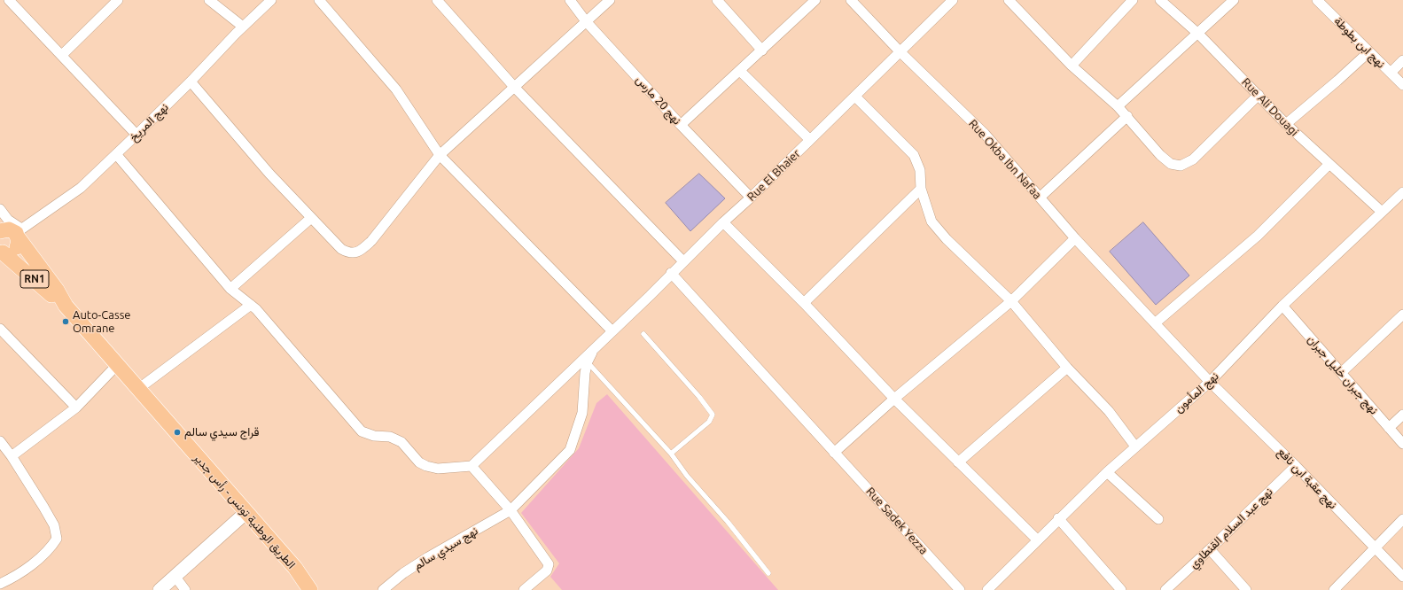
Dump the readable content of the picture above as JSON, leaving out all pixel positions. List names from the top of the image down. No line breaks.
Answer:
{"streets":{"main road":["RN1","الطريق الوطنية تونس - رأس جدير"],"street":["نهج ابن بطوطة","نهج 20 مارس","Rue Ali Douagi","نهج المريخ","Rue Okba Ibn Nafaa","Rue El Bhaier","نهج جبران خليل جبران","نهج المأمون","نهج عقبة ابن نافع","Rue Sadek Yezza","نهج عبد السلام القنطاوي","نهج سيدي سالم"]},"crossings":[["نهج 20 مارس","Rue El Bhaier"],["Rue Ali Douagi","نهج المأمون"],["نهج المريخ","RN1"],["نهج المريخ","الطريق الوطنية تونس - رأس جدير"],["Rue Okba Ibn Nafaa","Rue El Bhaier"],["Rue Okba Ibn Nafaa","نهج المأمون"],["Rue Okba Ibn Nafaa","نهج عقبة ابن نافع"],["Rue El Bhaier","Rue Sadek Yezza"],["Rue El Bhaier","نهج سيدي سالم"],["RN1","الطريق الوطنية تونس - رأس جدير"],["نهج جبران خليل جبران","نهج المأمون"],["نهج المأمون","نهج عقبة ابن نافع"],["نهج عقبة ابن نافع","نهج عبد السلام القنطاوي"]],"places":["Auto-Casse Omrane","قراج سيدي سالم"]}
